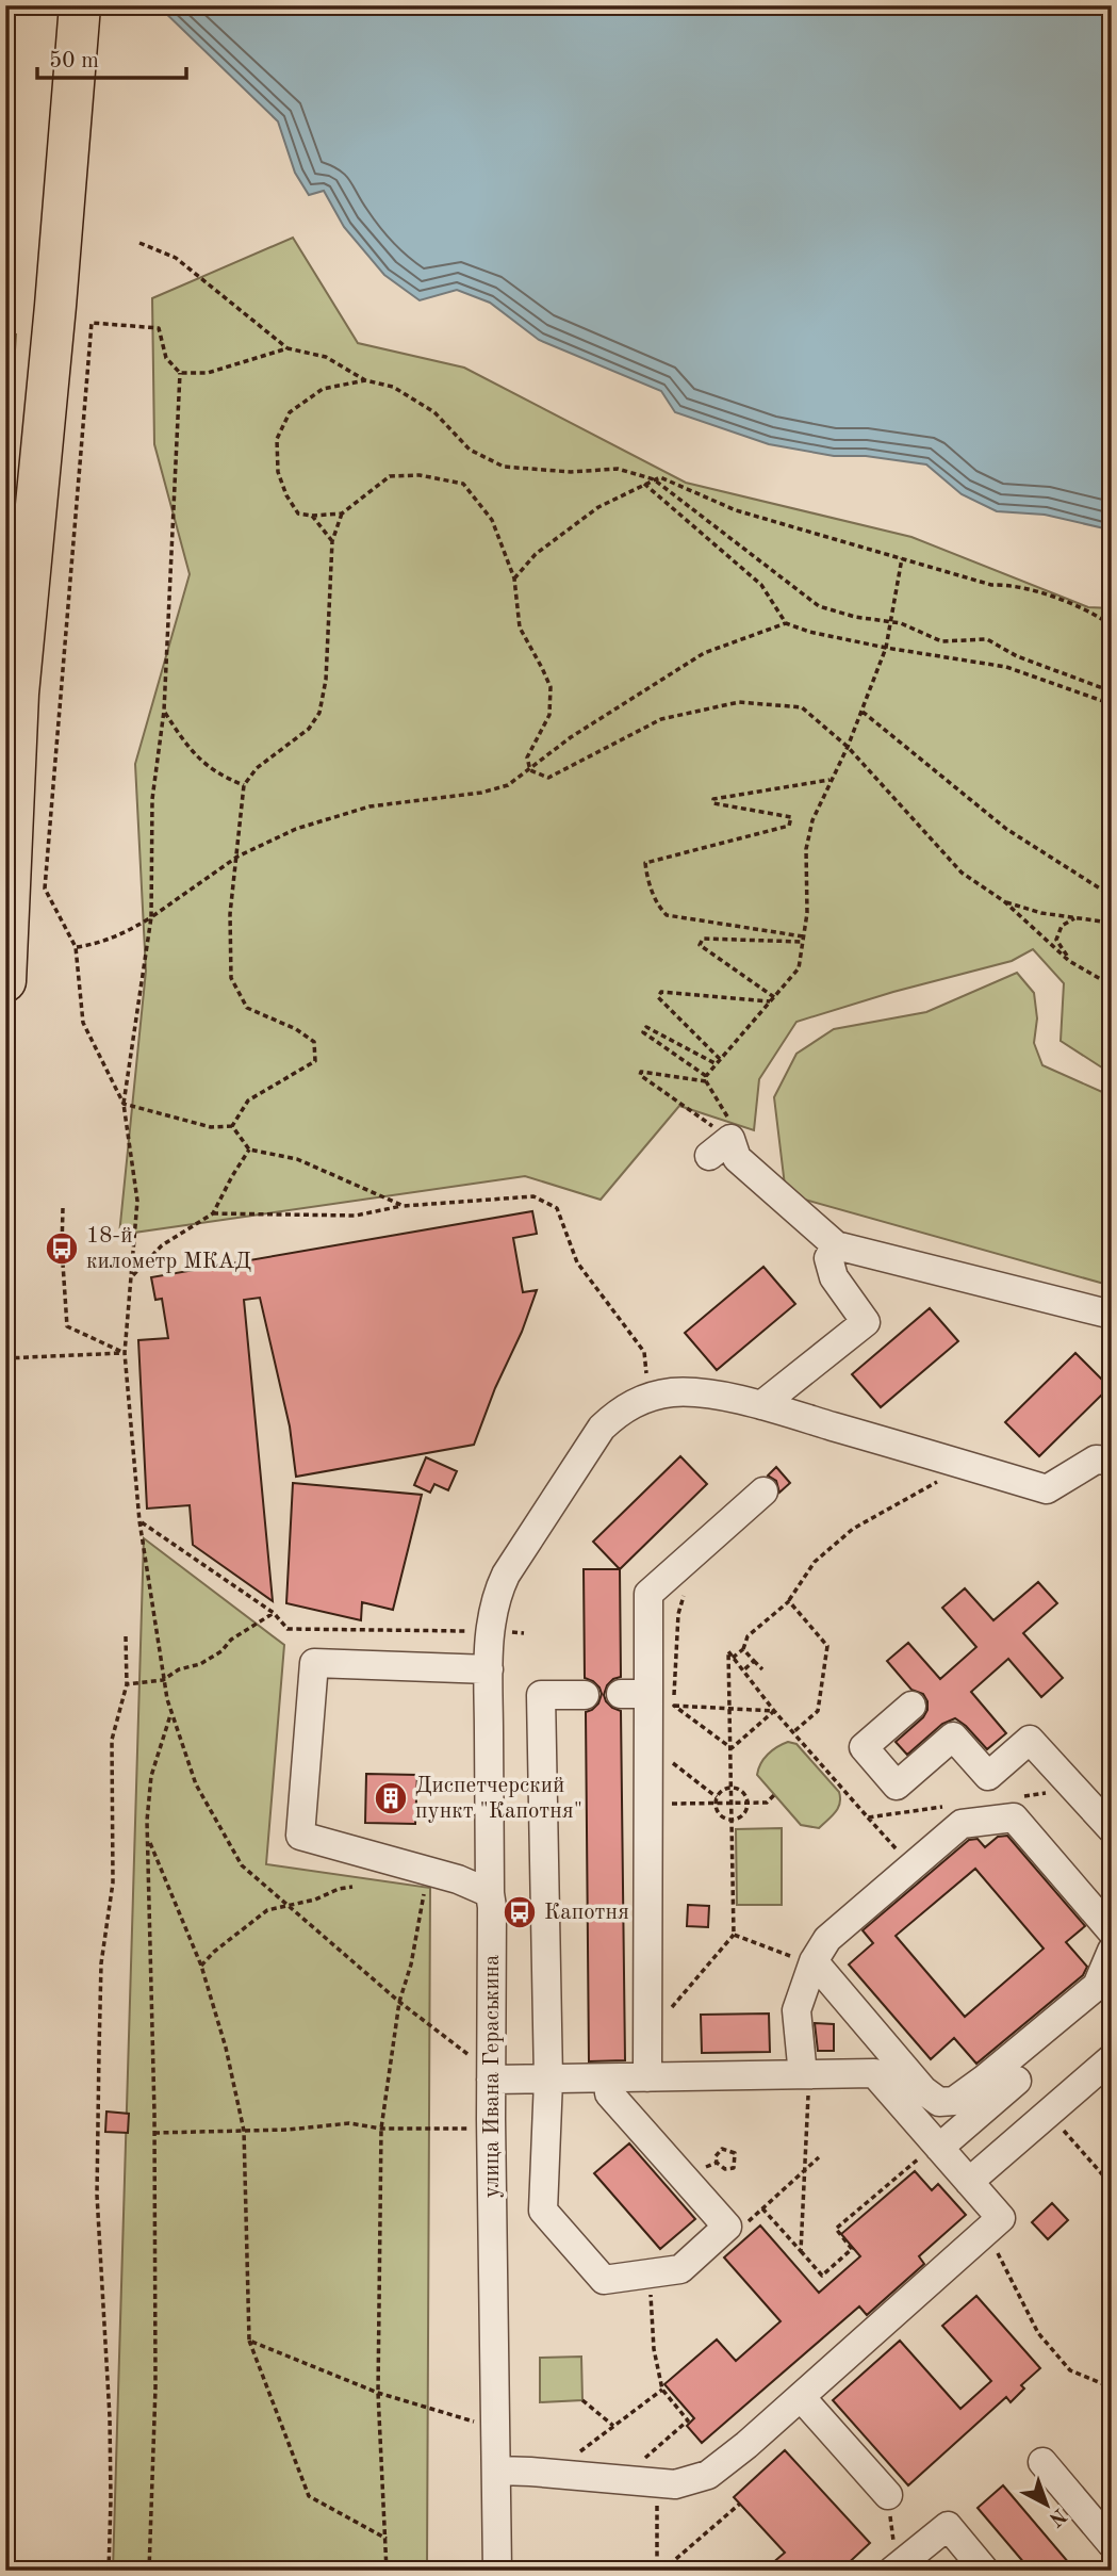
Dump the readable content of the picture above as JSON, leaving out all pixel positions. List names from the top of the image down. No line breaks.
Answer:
{"streets":{"street":["улица Ивана Гераськина"]},"places":{"bus stop":["18-й километр МКАД","Капотня"],"building":["Диспетчерский пункт \"Капотня\""]},"scale_bar":"50 m","north":"bottom right"}
